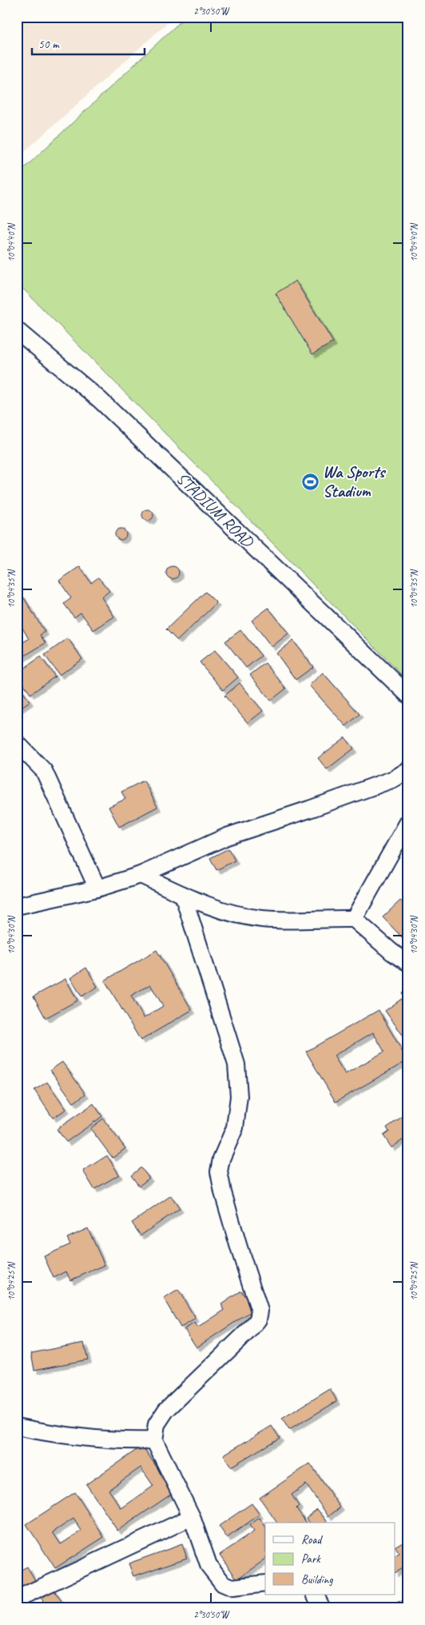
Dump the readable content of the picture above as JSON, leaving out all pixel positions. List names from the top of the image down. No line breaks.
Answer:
{"streets":{"street":["STADIUM ROAD"]},"places":{"sports":["Wa Sports Stadium"]},"legend":["Road","Park","Building"],"scale_bar":"50 m","coordinates":["2°30'50\"W","10°04'40\"N","10°04'35\"N","10°04'30\"N","10°04'25\"N"]}
